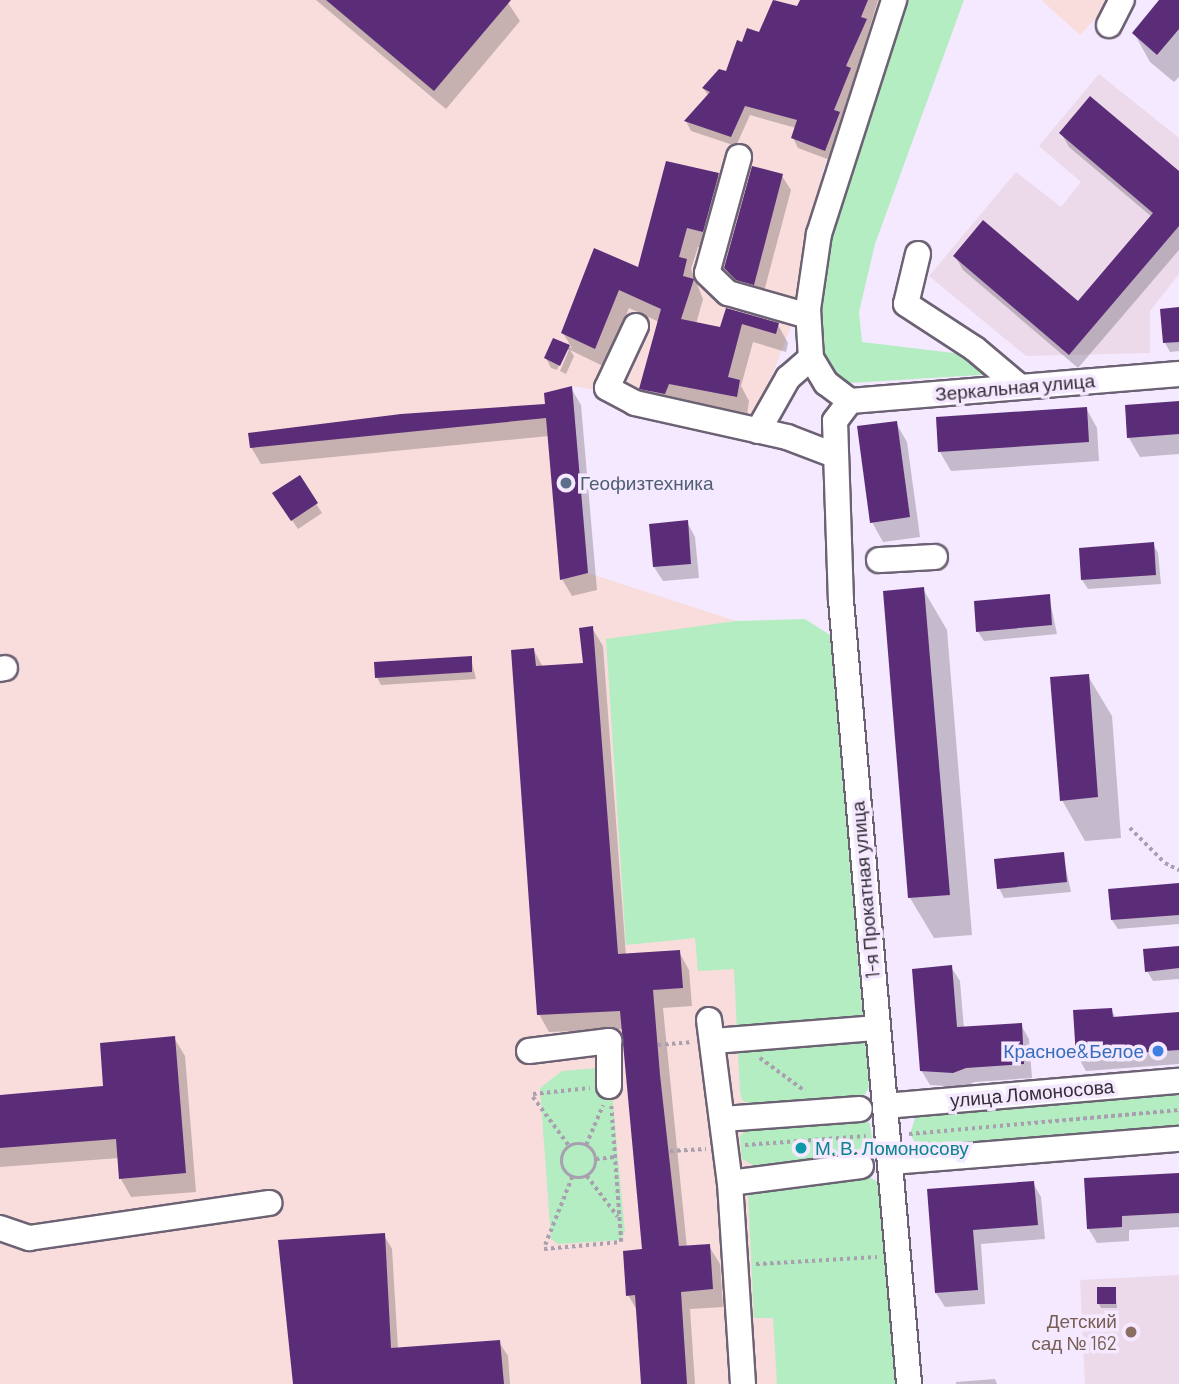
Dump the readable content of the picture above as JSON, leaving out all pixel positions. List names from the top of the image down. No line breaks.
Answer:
{"streets":{"street":["Зеркальная улица","1-я Прокатная улица","улица Ломоносова"]},"crossings":[["Зеркальная улица","1-я Прокатная улица"],["1-я Прокатная улица","улица Ломоносова"]],"places":["Геофизтехника","Красное&Белое","М. В. Ломоносову","Детский сад № 162"]}
